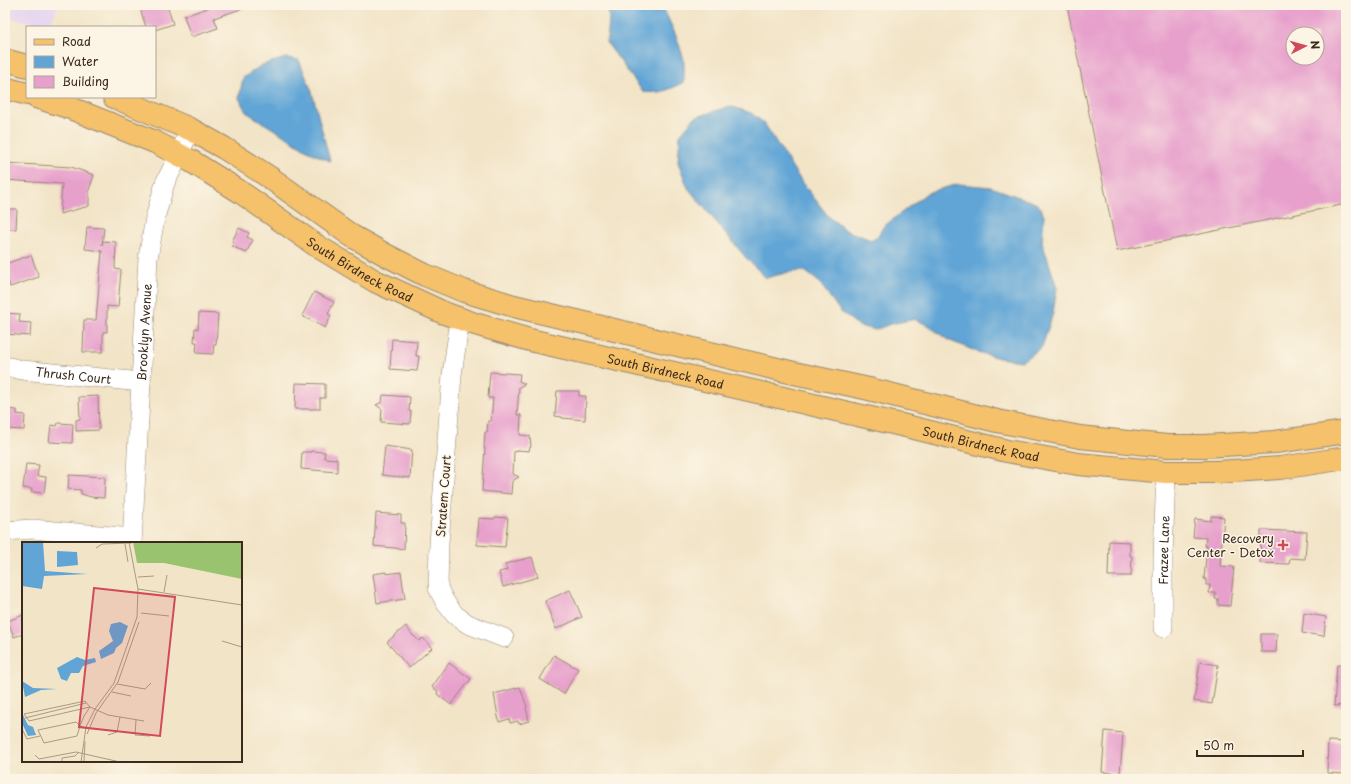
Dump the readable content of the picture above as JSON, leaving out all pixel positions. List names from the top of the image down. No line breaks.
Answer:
{"streets":{"main road":["South Birdneck Road"],"street":["Brooklyn Avenue","Thrush Court","Stratem Court","Frazee Lane"]},"crossings":[["South Birdneck Road","Brooklyn Avenue"],["South Birdneck Road","Stratem Court"],["South Birdneck Road","Frazee Lane"],["Brooklyn Avenue","Thrush Court"]],"places":{"health":["Recovery Center - Detox"]},"legend":["Road","Water","Building"],"scale_bar":"50 m","north":"right"}
